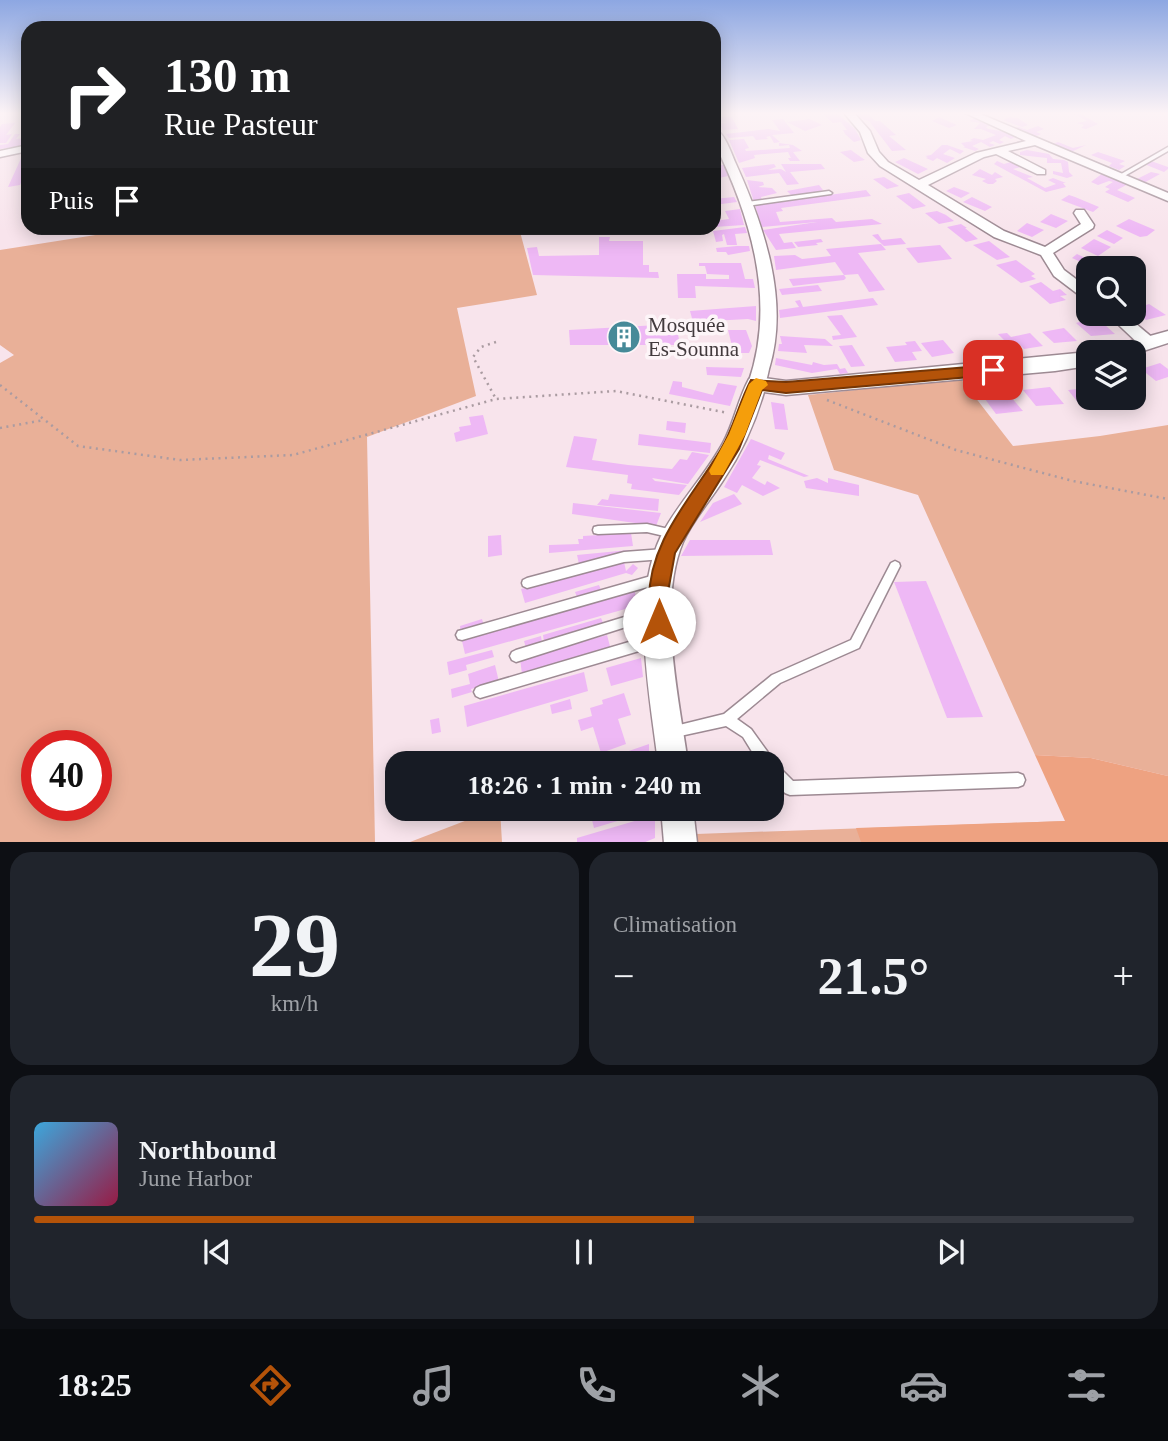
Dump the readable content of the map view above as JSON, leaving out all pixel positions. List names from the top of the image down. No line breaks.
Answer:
{"places":{"building":["Mosquée Es-Sounna"]},"page":{"turn":["130 m","Rue Pasteur"],"then":"Puis","limit":"40","trip":"18:26 · 1 min · 240 m","tile":[["29","km/h"],"Climatisation"],"heat":["−","21.5°","+"],"song":["Northbound","June Harbor"],"tabs":"18:25"}}
